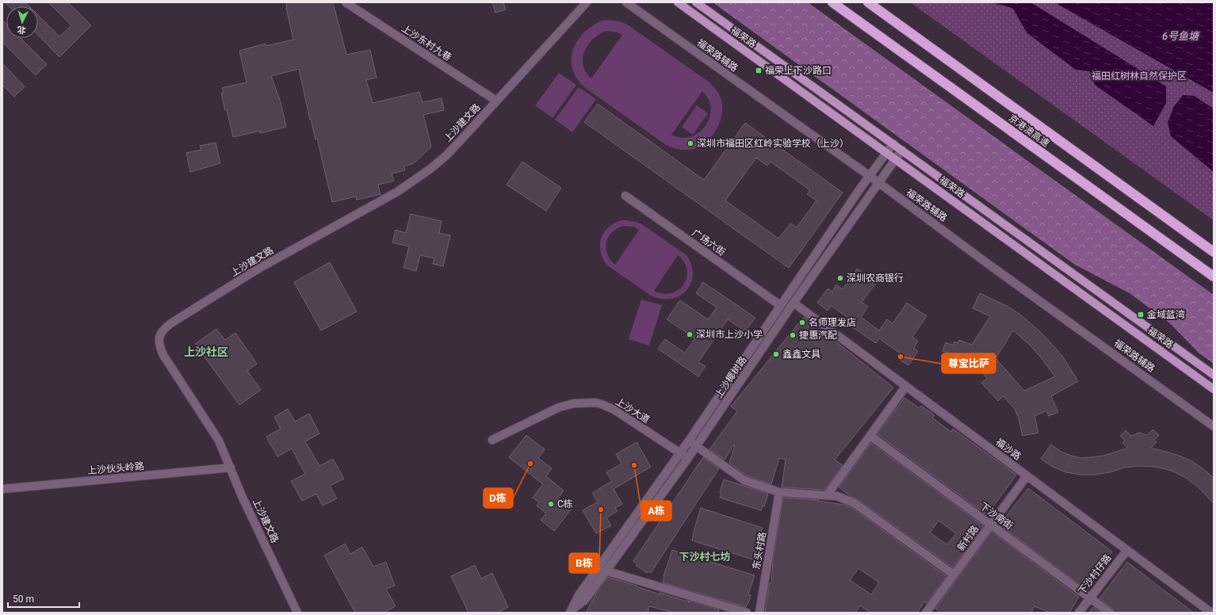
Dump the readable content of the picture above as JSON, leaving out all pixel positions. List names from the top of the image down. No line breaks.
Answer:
{"streets":{"highway":["京港澳高速"],"main road":["福荣路"],"street":["上沙东村九巷","福荣路辅路","上沙建文路","广场六街","上沙椰树路","上沙大道","福沙路","上沙伙头岭路","下沙南街","新村路","东头村路","下沙村仔路"]},"crossings":[["福荣路","上沙椰树路"],["上沙东村九巷","上沙建文路"],["福荣路辅路","上沙椰树路"],["上沙建文路","上沙伙头岭路"],["广场六街","上沙椰树路"],["上沙椰树路","上沙大道"],["上沙椰树路","福沙路"],["福沙路","新村路"],["福沙路","下沙村仔路"],["下沙南街","新村路"],["下沙南街","下沙村仔路"]],"districts":["上沙社区","下沙村七坊"],"water":["6号鱼塘"],"parks":["福田红树林自然保护区"],"places":{"transit":["福荣上下沙路口","金域蓝湾"],"other":["深圳市福田区红岭实验学校（上沙）","深圳农商银行","名师理发店","深圳市上沙小学","捷惠汽配","鑫鑫文具","尊宝比萨","D栋","A栋","C栋","B栋"]},"scale_bar":"50 m","north":"bottom"}
